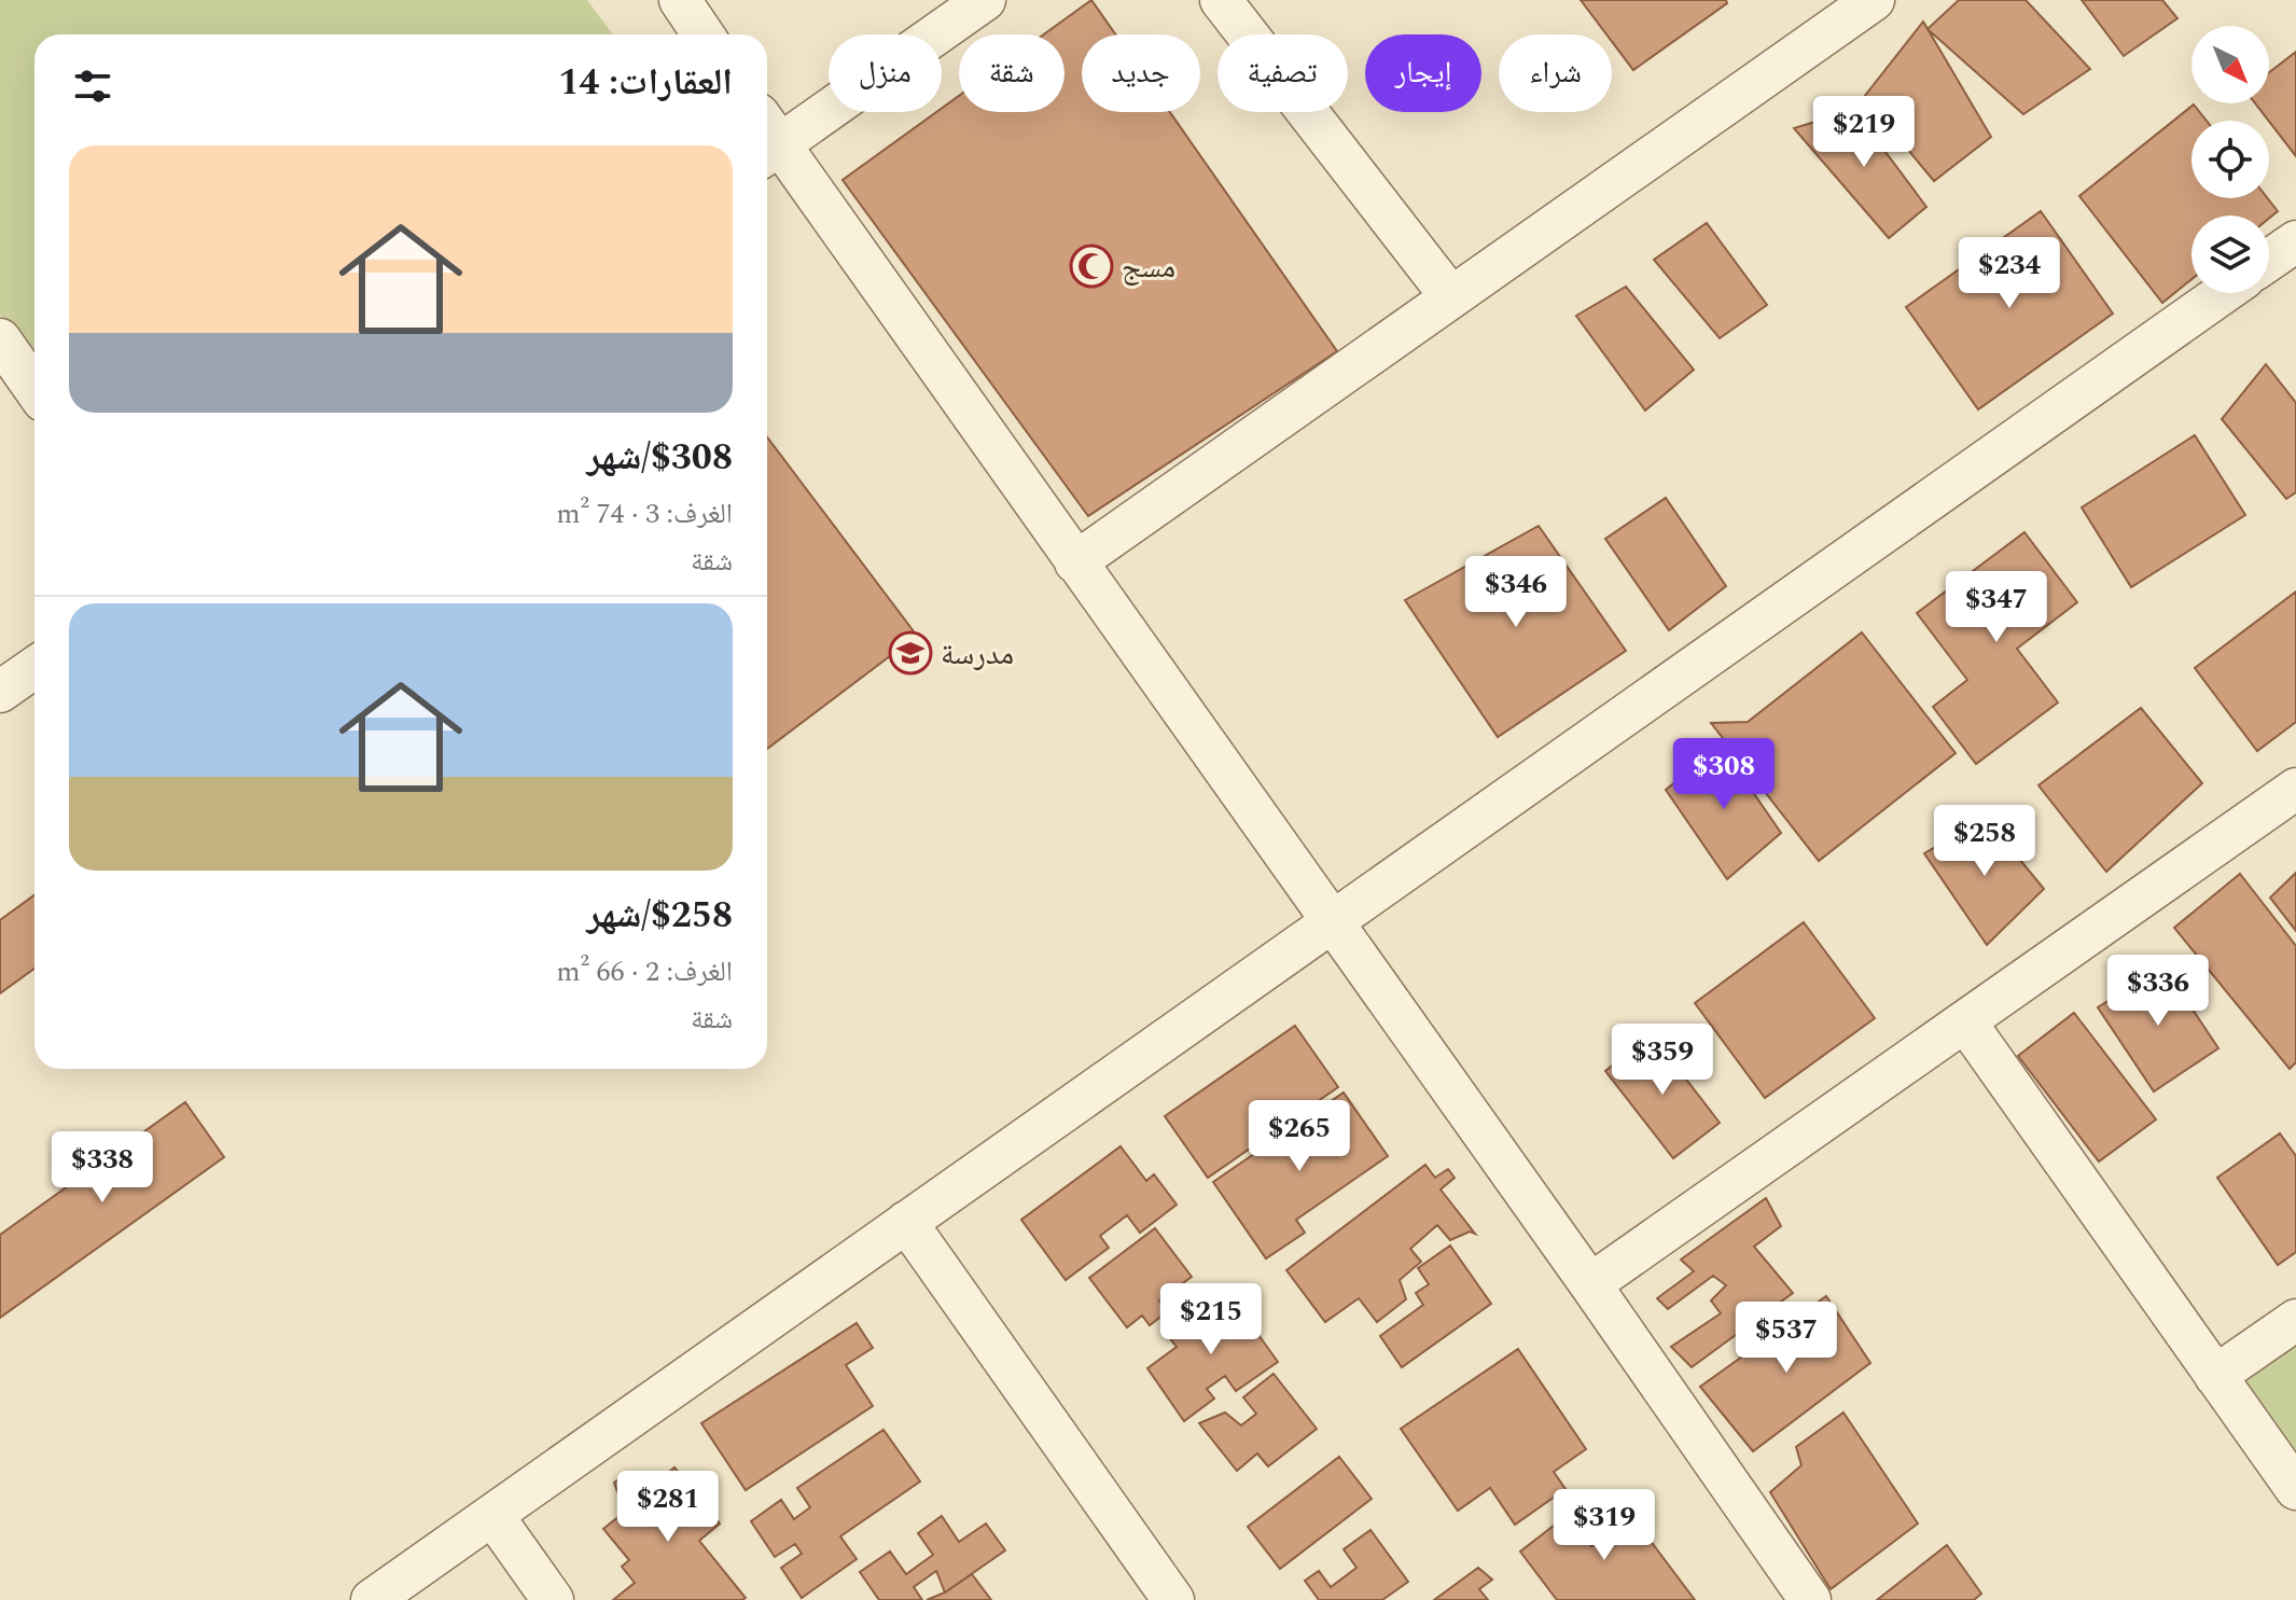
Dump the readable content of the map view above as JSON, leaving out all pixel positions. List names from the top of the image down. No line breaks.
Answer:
{"places":{"mosque":["مسج"],"school or university":["مدرسة"]},"north":"bottom right","page":{"chip":["شراء","إيجار","تصفية","جديد","شقة","منزل"],"heading":"العقارات: 14","price":["$219","$234","$346","$347","$308","$258","$336","$359","$265","$338","$215","$537","$281","$319"],"list":[{"name":"$308/شهر","note":"الغرف: 3 · 74 m² · شقة"},{"name":"$258/شهر","note":"الغرف: 2 · 66 m² · شقة"}]}}
